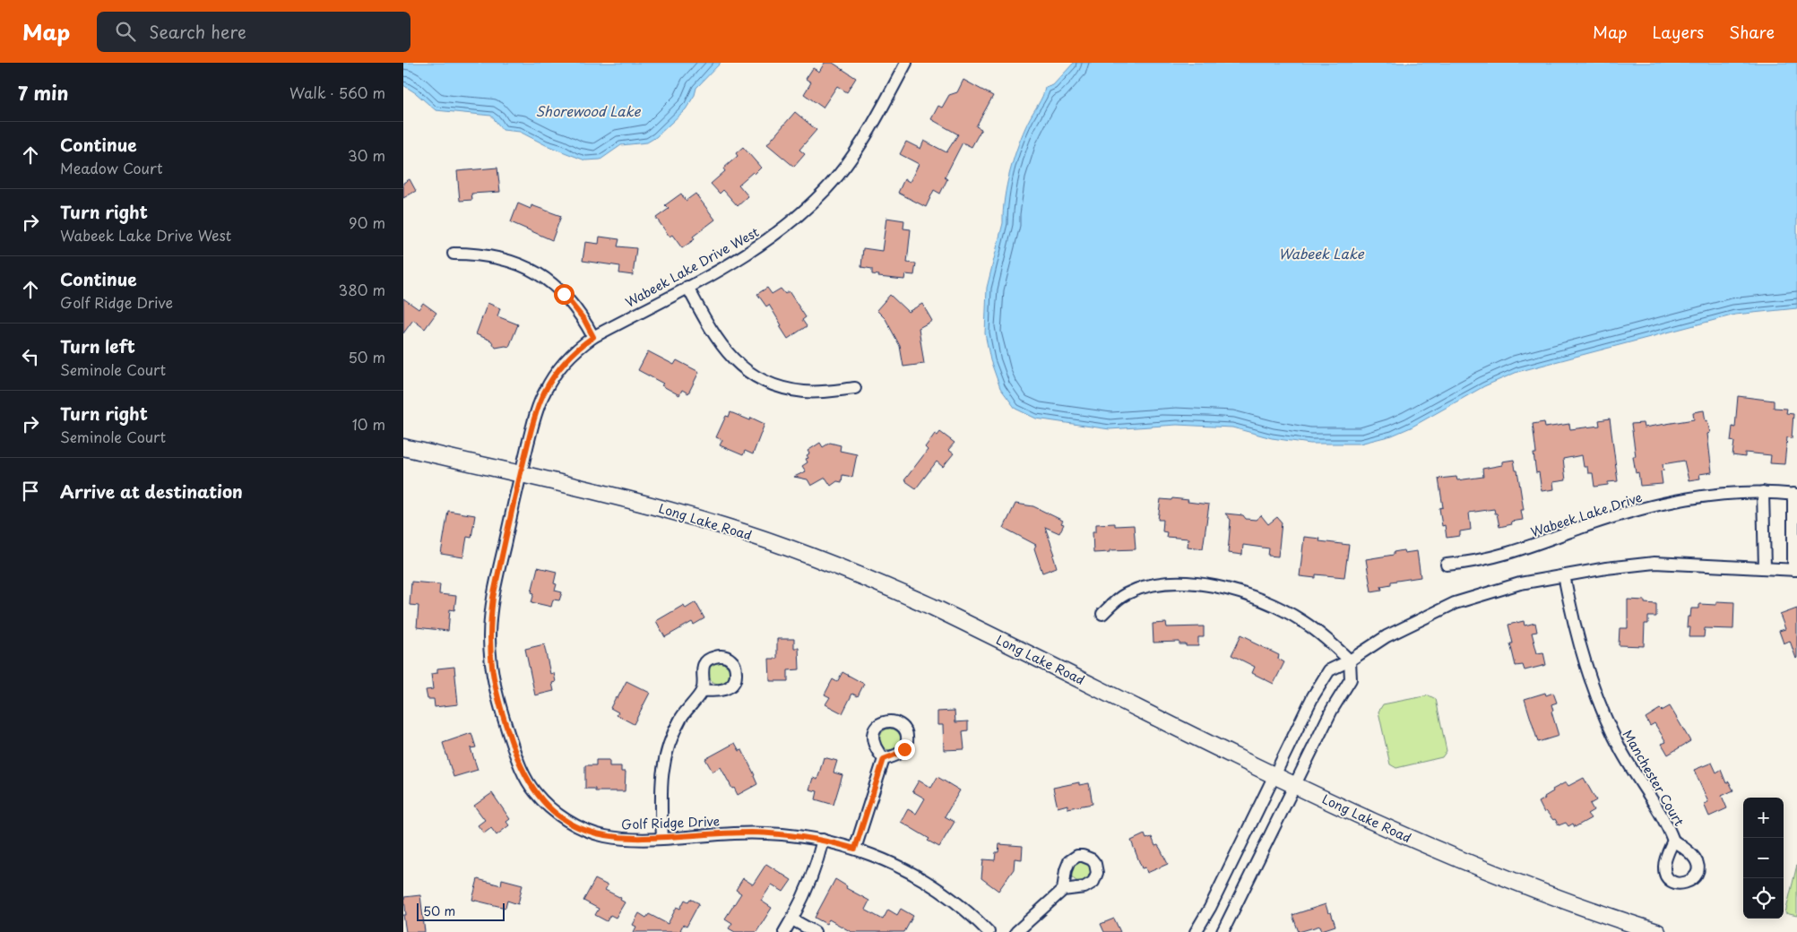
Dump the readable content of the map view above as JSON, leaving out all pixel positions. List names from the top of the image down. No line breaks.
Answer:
{"streets":{"main road":["Long Lake Road"],"street":["Wabeek Lake Drive West","Wabeek Lake Drive","Manchester Court","Golf Ridge Drive"]},"crossings":[["Wabeek Lake Drive West","Long Lake Road"],["Wabeek Lake Drive West","Golf Ridge Drive"],["Long Lake Road","Golf Ridge Drive"]],"water":["Shorewood Lake","Wabeek Lake"],"scale_bar":"50 m","page":{"header":"Map","search":"Search here","nav":["Map","Layers","Share"],"heading":["7 min","Walk · 560 m"],"list":[["Continue","Meadow Court","30 m"],["Turn right","Wabeek Lake Drive West","90 m"],["Continue","Golf Ridge Drive","380 m"],["Turn left","Seminole Court","50 m"],["Turn right","Seminole Court","10 m"],"Arrive at destination"],"map_buttons":["+","−"],"scale":"50 m"}}
